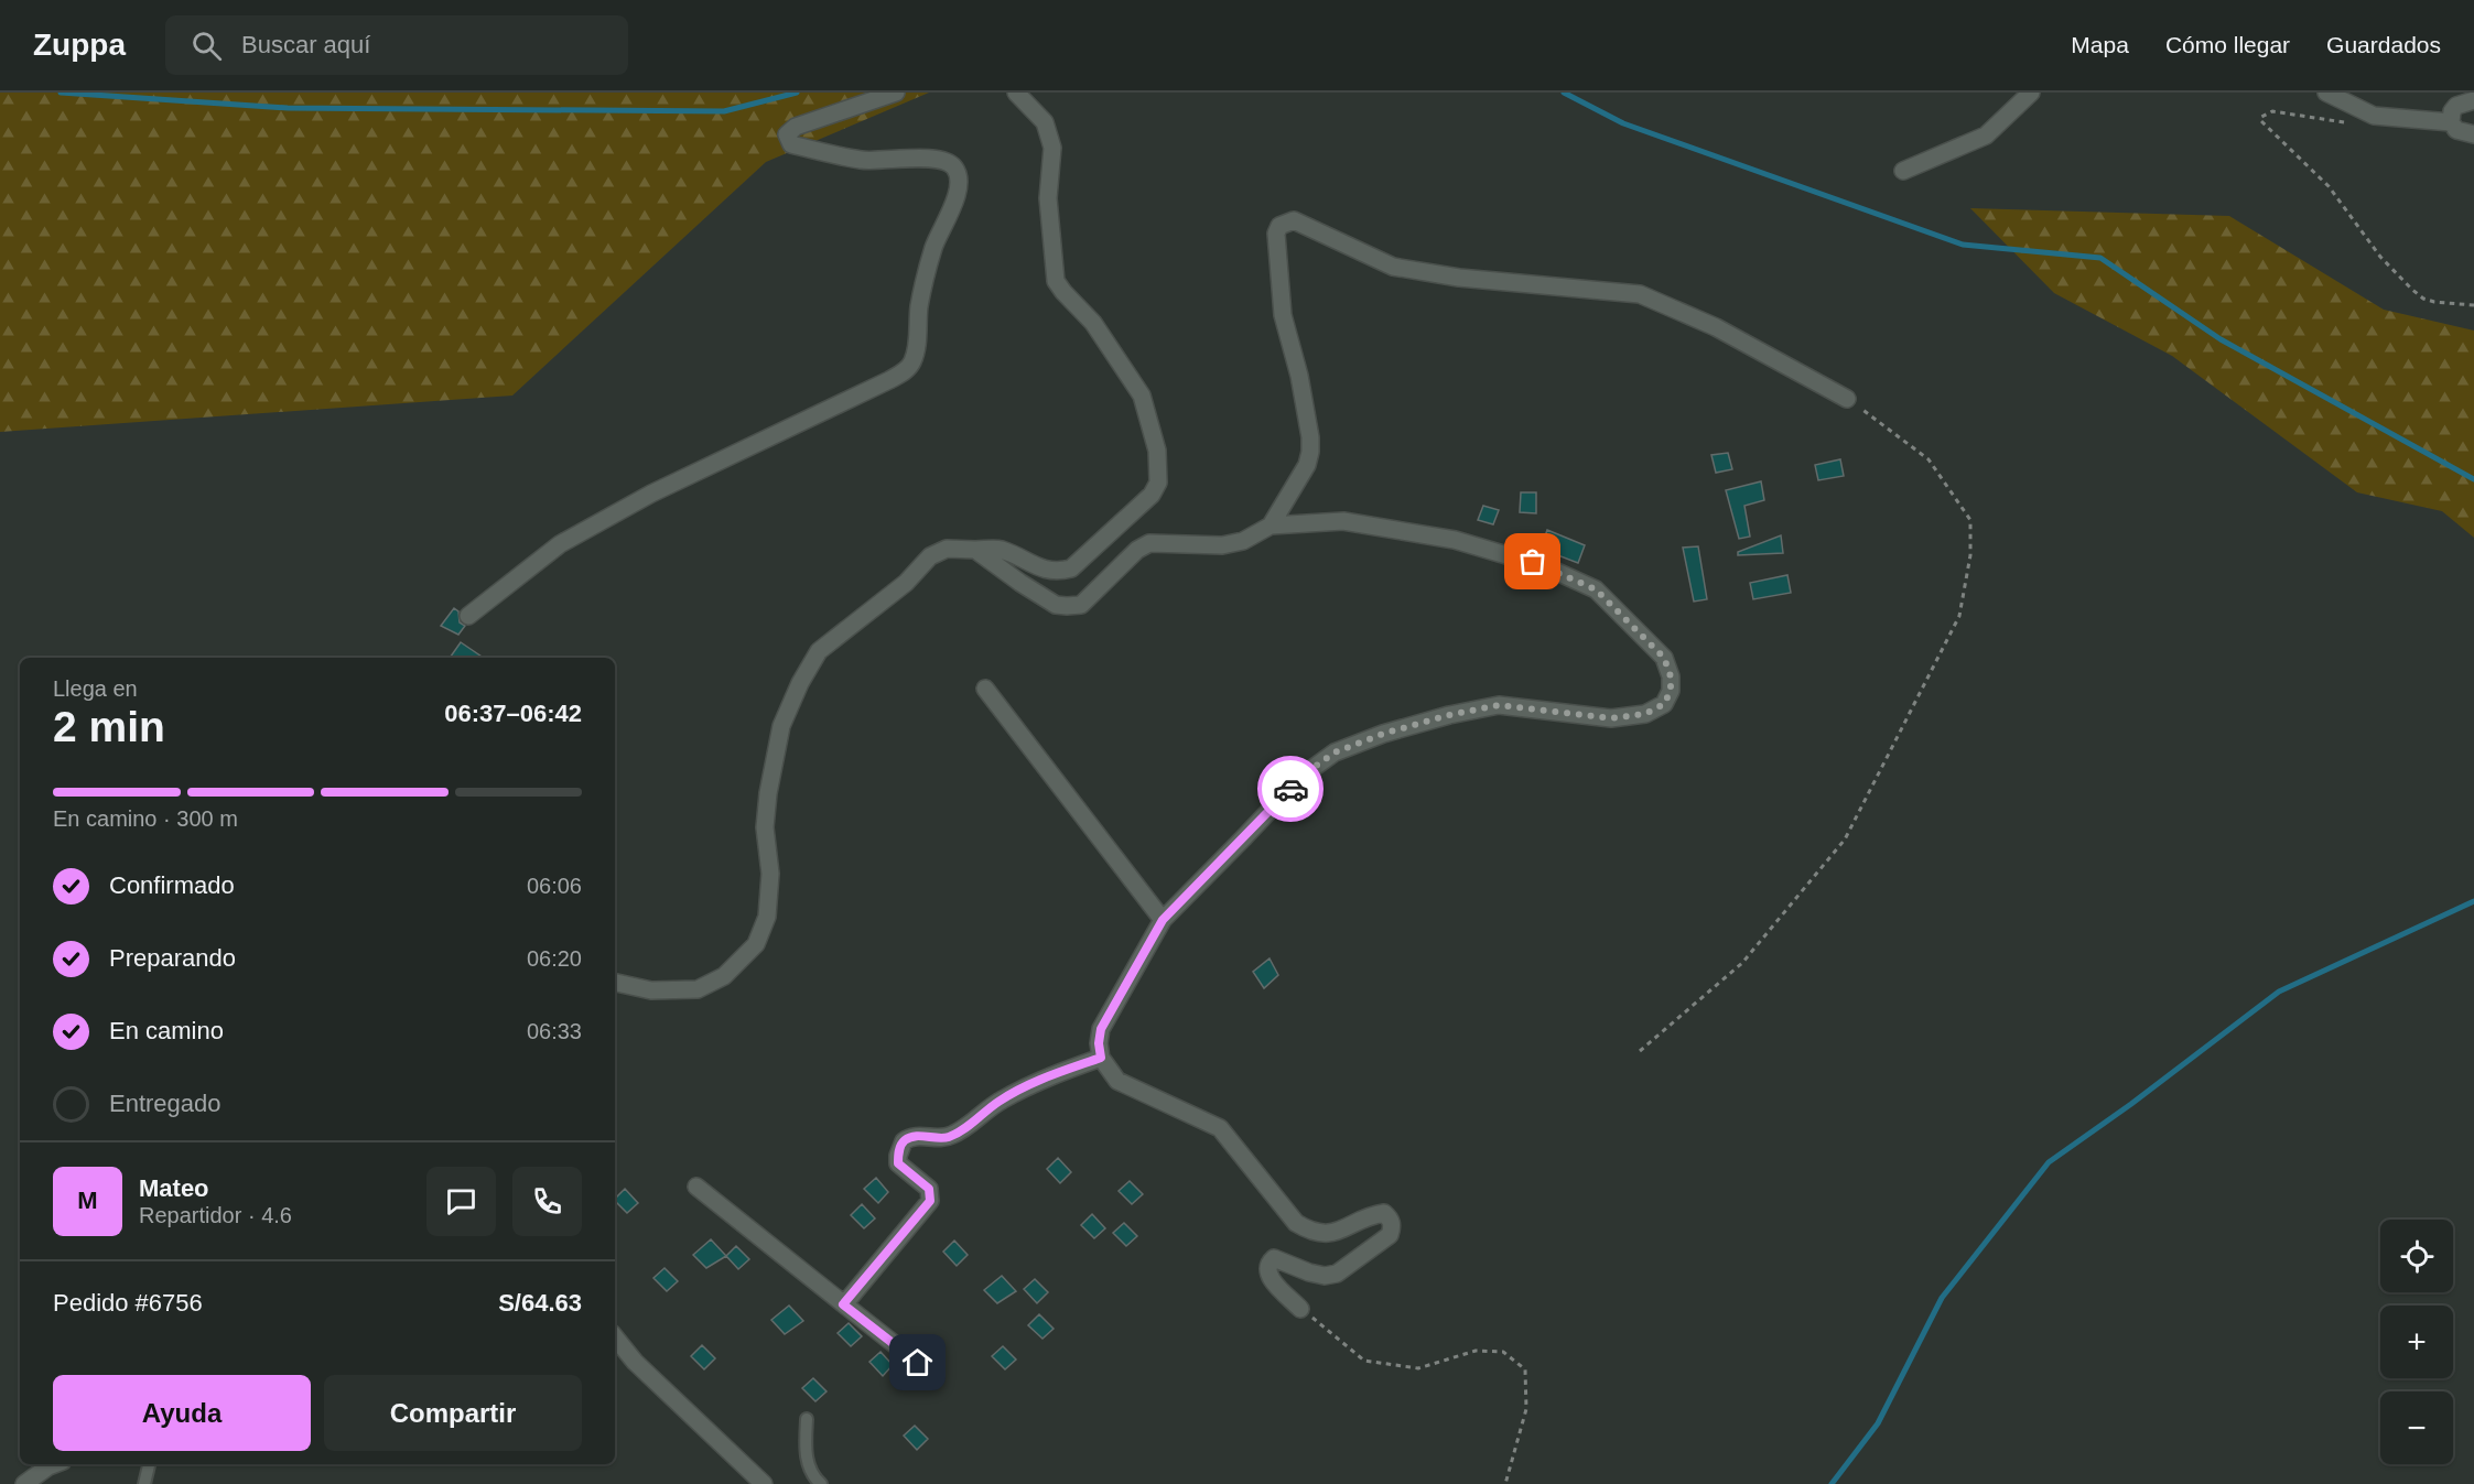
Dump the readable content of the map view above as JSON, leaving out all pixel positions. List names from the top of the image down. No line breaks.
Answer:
{"page":{"header":"Zuppa","search":"Buscar aquí","nav":["Mapa","Cómo llegar","Guardados"],"heading":["2 min","Llega en","06:37–06:42"],"panel":["Mateo","Repartidor · 4.6","Pedido #6756","S/64.63"],"bar":"En camino · 300 m","list":[["Confirmado","06:06"],["Preparando","06:20"],["En camino","06:33"],"Entregado"],"round":"M","map_buttons":["+","−"],"buttons":["Ayuda","Compartir"]}}
